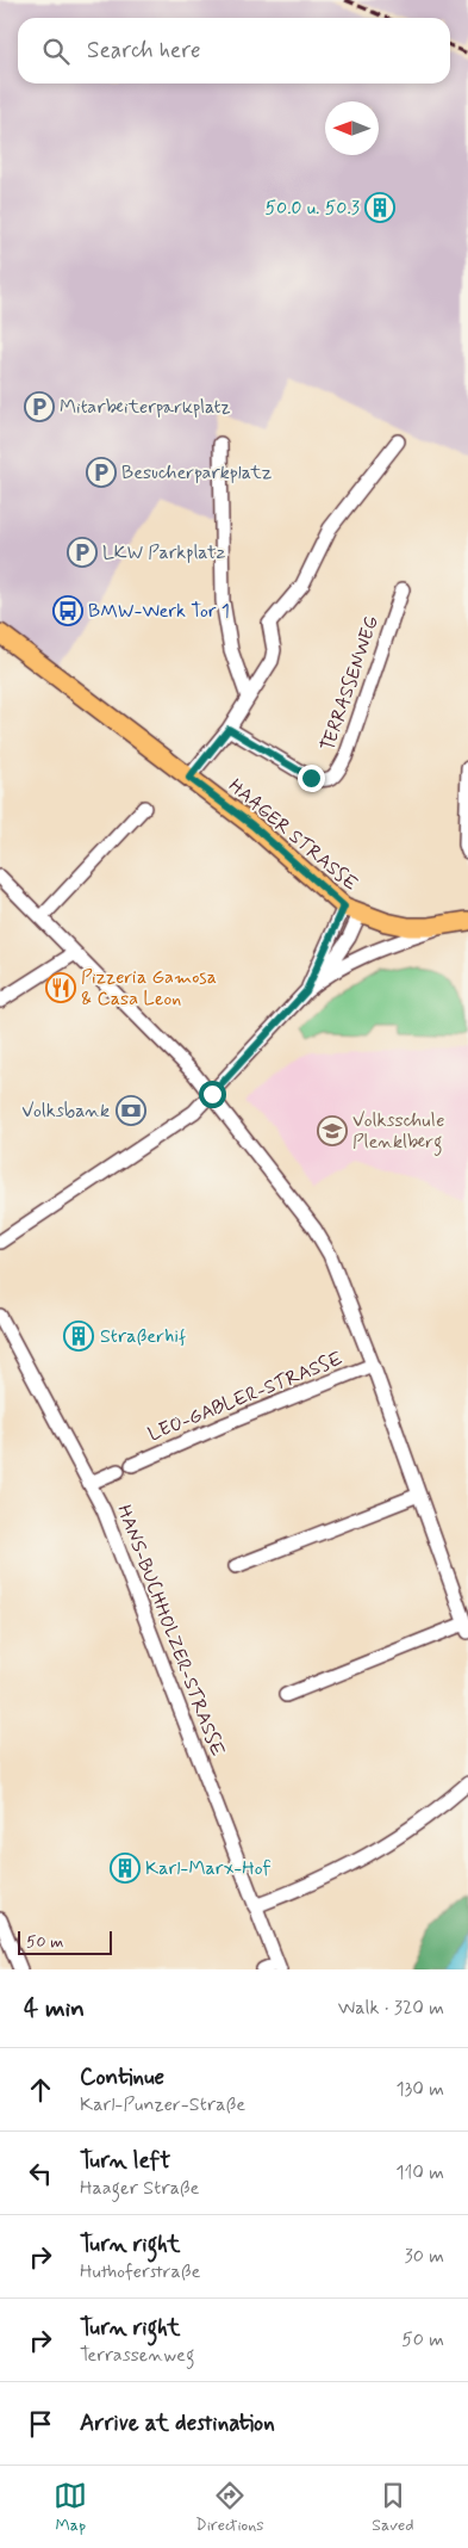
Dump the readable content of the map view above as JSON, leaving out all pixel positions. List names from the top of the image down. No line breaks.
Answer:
{"streets":{"main road":["HAAGER STRASSE"],"street":["TERRASSENWEG","LEO-GABLER-STRASSE","HANS-BUCHHOLZER-STRASSE"]},"places":{"building":["50.0 u. 50.3","Straßerhif","Karl-Marx-Hof"],"parking":["Mitarbeiterparkplatz","Besucherparkplatz","LKW Parkplatz"],"bus stop":["BMW-Werk Tor 1"],"restaurant":["Pizzeria Gamosa & Casa Leon"],"bank":["Volksbank"],"school or university":["Volksschule Plenklberg"]},"scale_bar":"50 m","north":"left","page":{"search":"Search here","scale":"50 m","heading":["4 min","Walk · 320 m"],"list":[["Continue","Karl-Punzer-Straße","130 m"],["Turn left","Haager Straße","110 m"],["Turn right","Huthoferstraße","30 m"],["Turn right","Terrassenweg","50 m"],"Arrive at destination"],"nav":["Map","Directions","Saved"]}}
